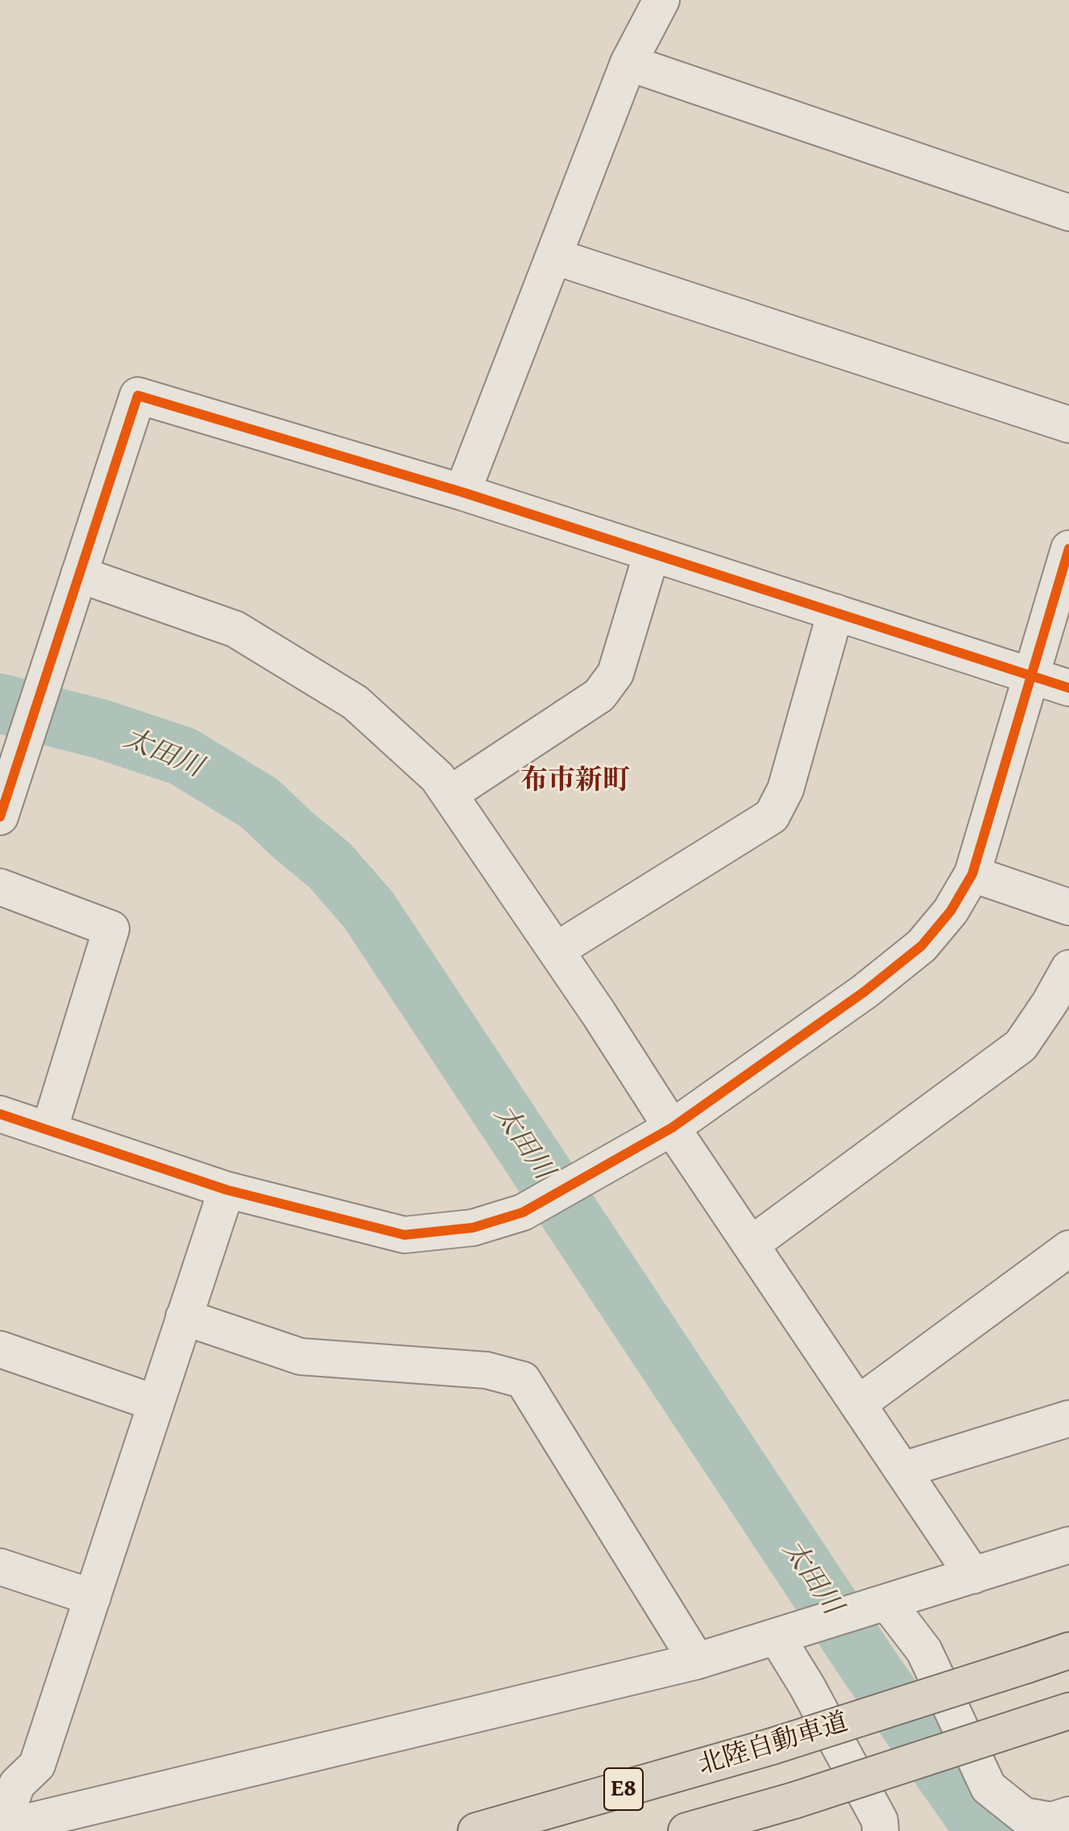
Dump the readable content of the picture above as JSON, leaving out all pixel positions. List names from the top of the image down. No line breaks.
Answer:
{"streets":{"highway":["北陸自動車道","E8"]},"districts":["布市新町"],"water":["太田川"]}
